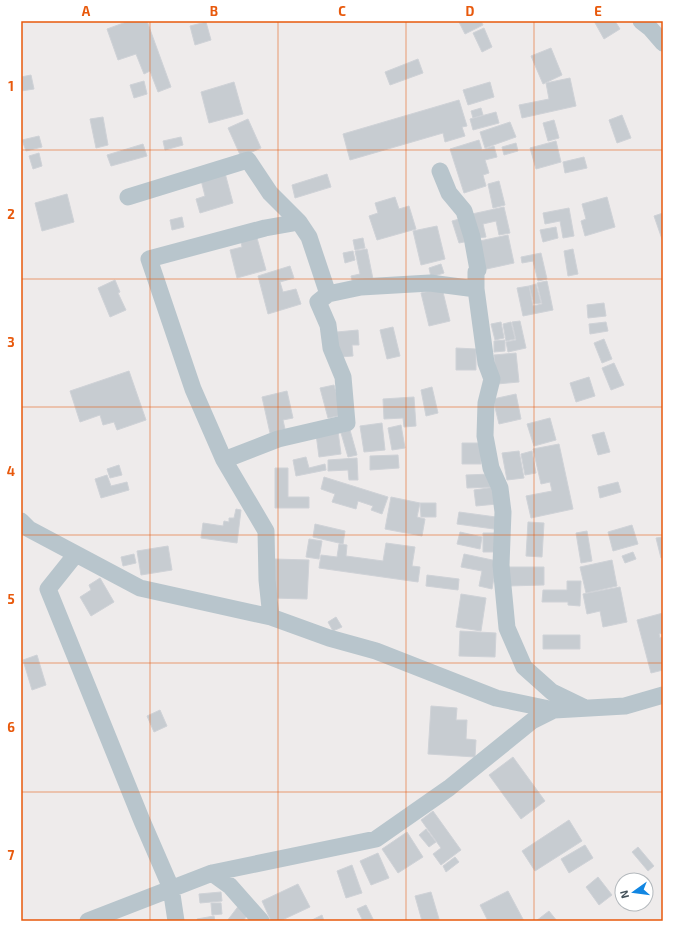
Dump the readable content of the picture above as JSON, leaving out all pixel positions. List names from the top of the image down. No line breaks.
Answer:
{"north":"left","grid":{"columns":["A","B","C","D","E"],"rows":["1","2","3","4","5","6","7"]}}
